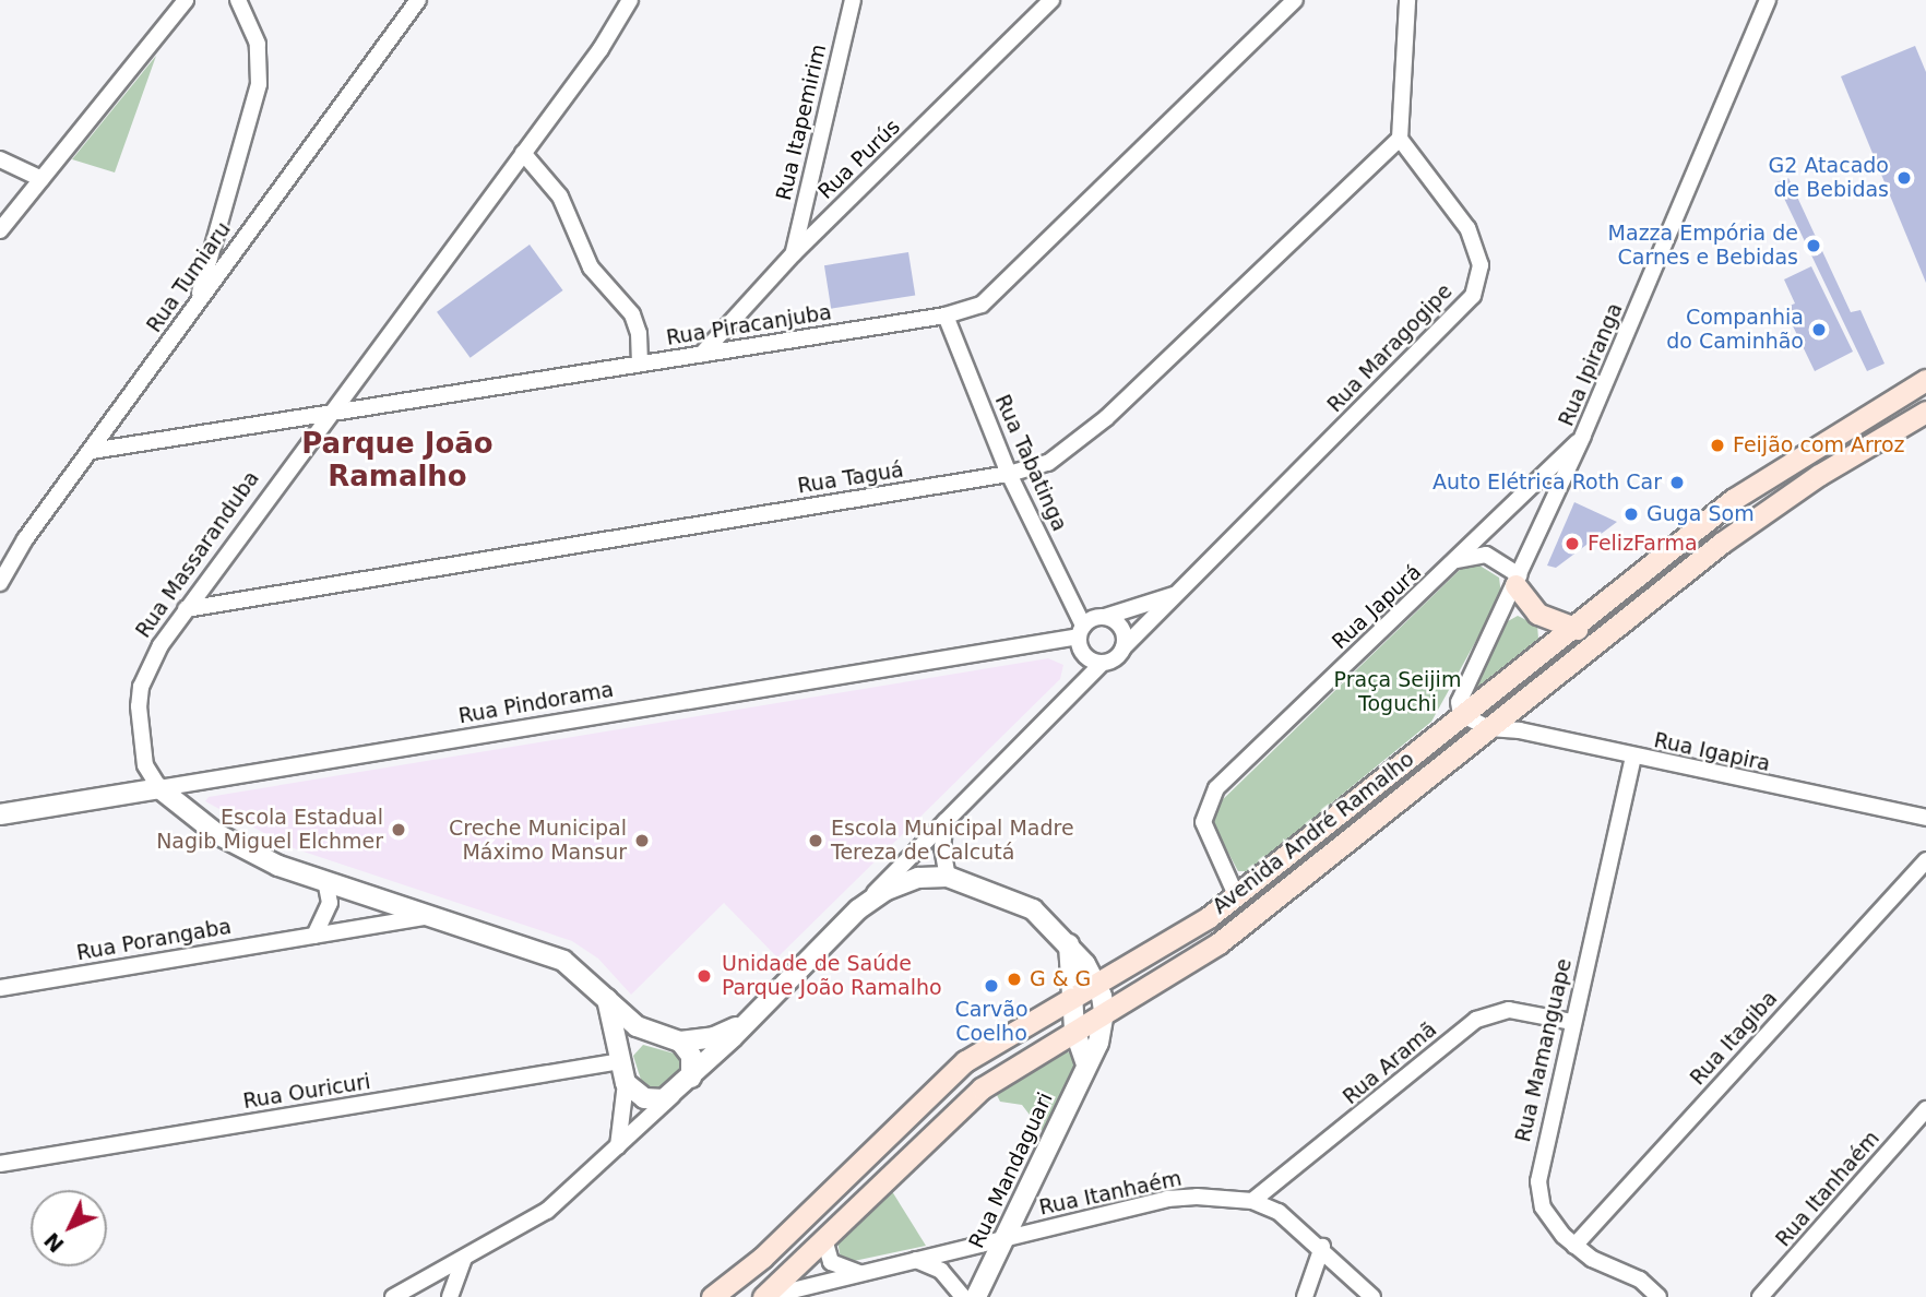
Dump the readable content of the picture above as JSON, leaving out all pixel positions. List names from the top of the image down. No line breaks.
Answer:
{"streets":{"main road":["Avenida André Ramalho"],"street":["Rua Itapemirim","Rua Purús","Rua Tumiaru","Rua Piracanjuba","Rua Maragogipe","Rua Ipiranga","Rua Tabatinga","Rua Taguá","Rua Massaranduba","Rua Japurá","Rua Pindorama","Rua Igapira","Rua Porangaba","Rua Itagiba","Rua Mamanguape","Rua Aramã","Rua Ouricuri","Rua Mandaguari","Rua Itanhaém"]},"crossings":[["Rua Itapemirim","Rua Purús"],["Rua Purús","Rua Piracanjuba"],["Rua Tumiaru","Rua Piracanjuba"],["Rua Piracanjuba","Rua Tabatinga"],["Rua Piracanjuba","Rua Massaranduba"],["Rua Maragogipe","Rua Tabatinga"],["Rua Maragogipe","Rua Taguá"],["Rua Maragogipe","Rua Pindorama"],["Rua Ipiranga","Rua Japurá"],["Rua Ipiranga","Avenida André Ramalho"],["Rua Tabatinga","Rua Taguá"],["Rua Tabatinga","Rua Pindorama"],["Rua Taguá","Rua Massaranduba"],["Rua Massaranduba","Rua Pindorama"],["Rua Massaranduba","Rua Porangaba"],["Rua Massaranduba","Rua Ouricuri"],["Rua Japurá","Avenida André Ramalho"],["Rua Igapira","Avenida André Ramalho"],["Rua Igapira","Rua Mamanguape"],["Avenida André Ramalho","Rua Mandaguari"],["Avenida André Ramalho","Rua Itanhaém"],["Rua Itagiba","Rua Mamanguape"],["Rua Mamanguape","Rua Aramã"],["Rua Aramã","Rua Itanhaém"],["Rua Mandaguari","Rua Itanhaém"]],"districts":["Parque João Ramalho"],"parks":["Praça Seijim Toguchi"],"places":["G2 Atacado de Bebidas","Mazza Empória de Carnes e Bebidas","Companhia do Caminhão","Feijão com Arroz","Auto Elétrica Roth Car","Guga Som","FelizFarma","Escola Estadual Nagib Miguel Elchmer","Creche Municipal Máximo Mansur","Escola Municipal Madre Tereza de Calcutá","Unidade de Saúde Parque João Ramalho","G & G","Carvão Coelho"],"north":"bottom left"}
